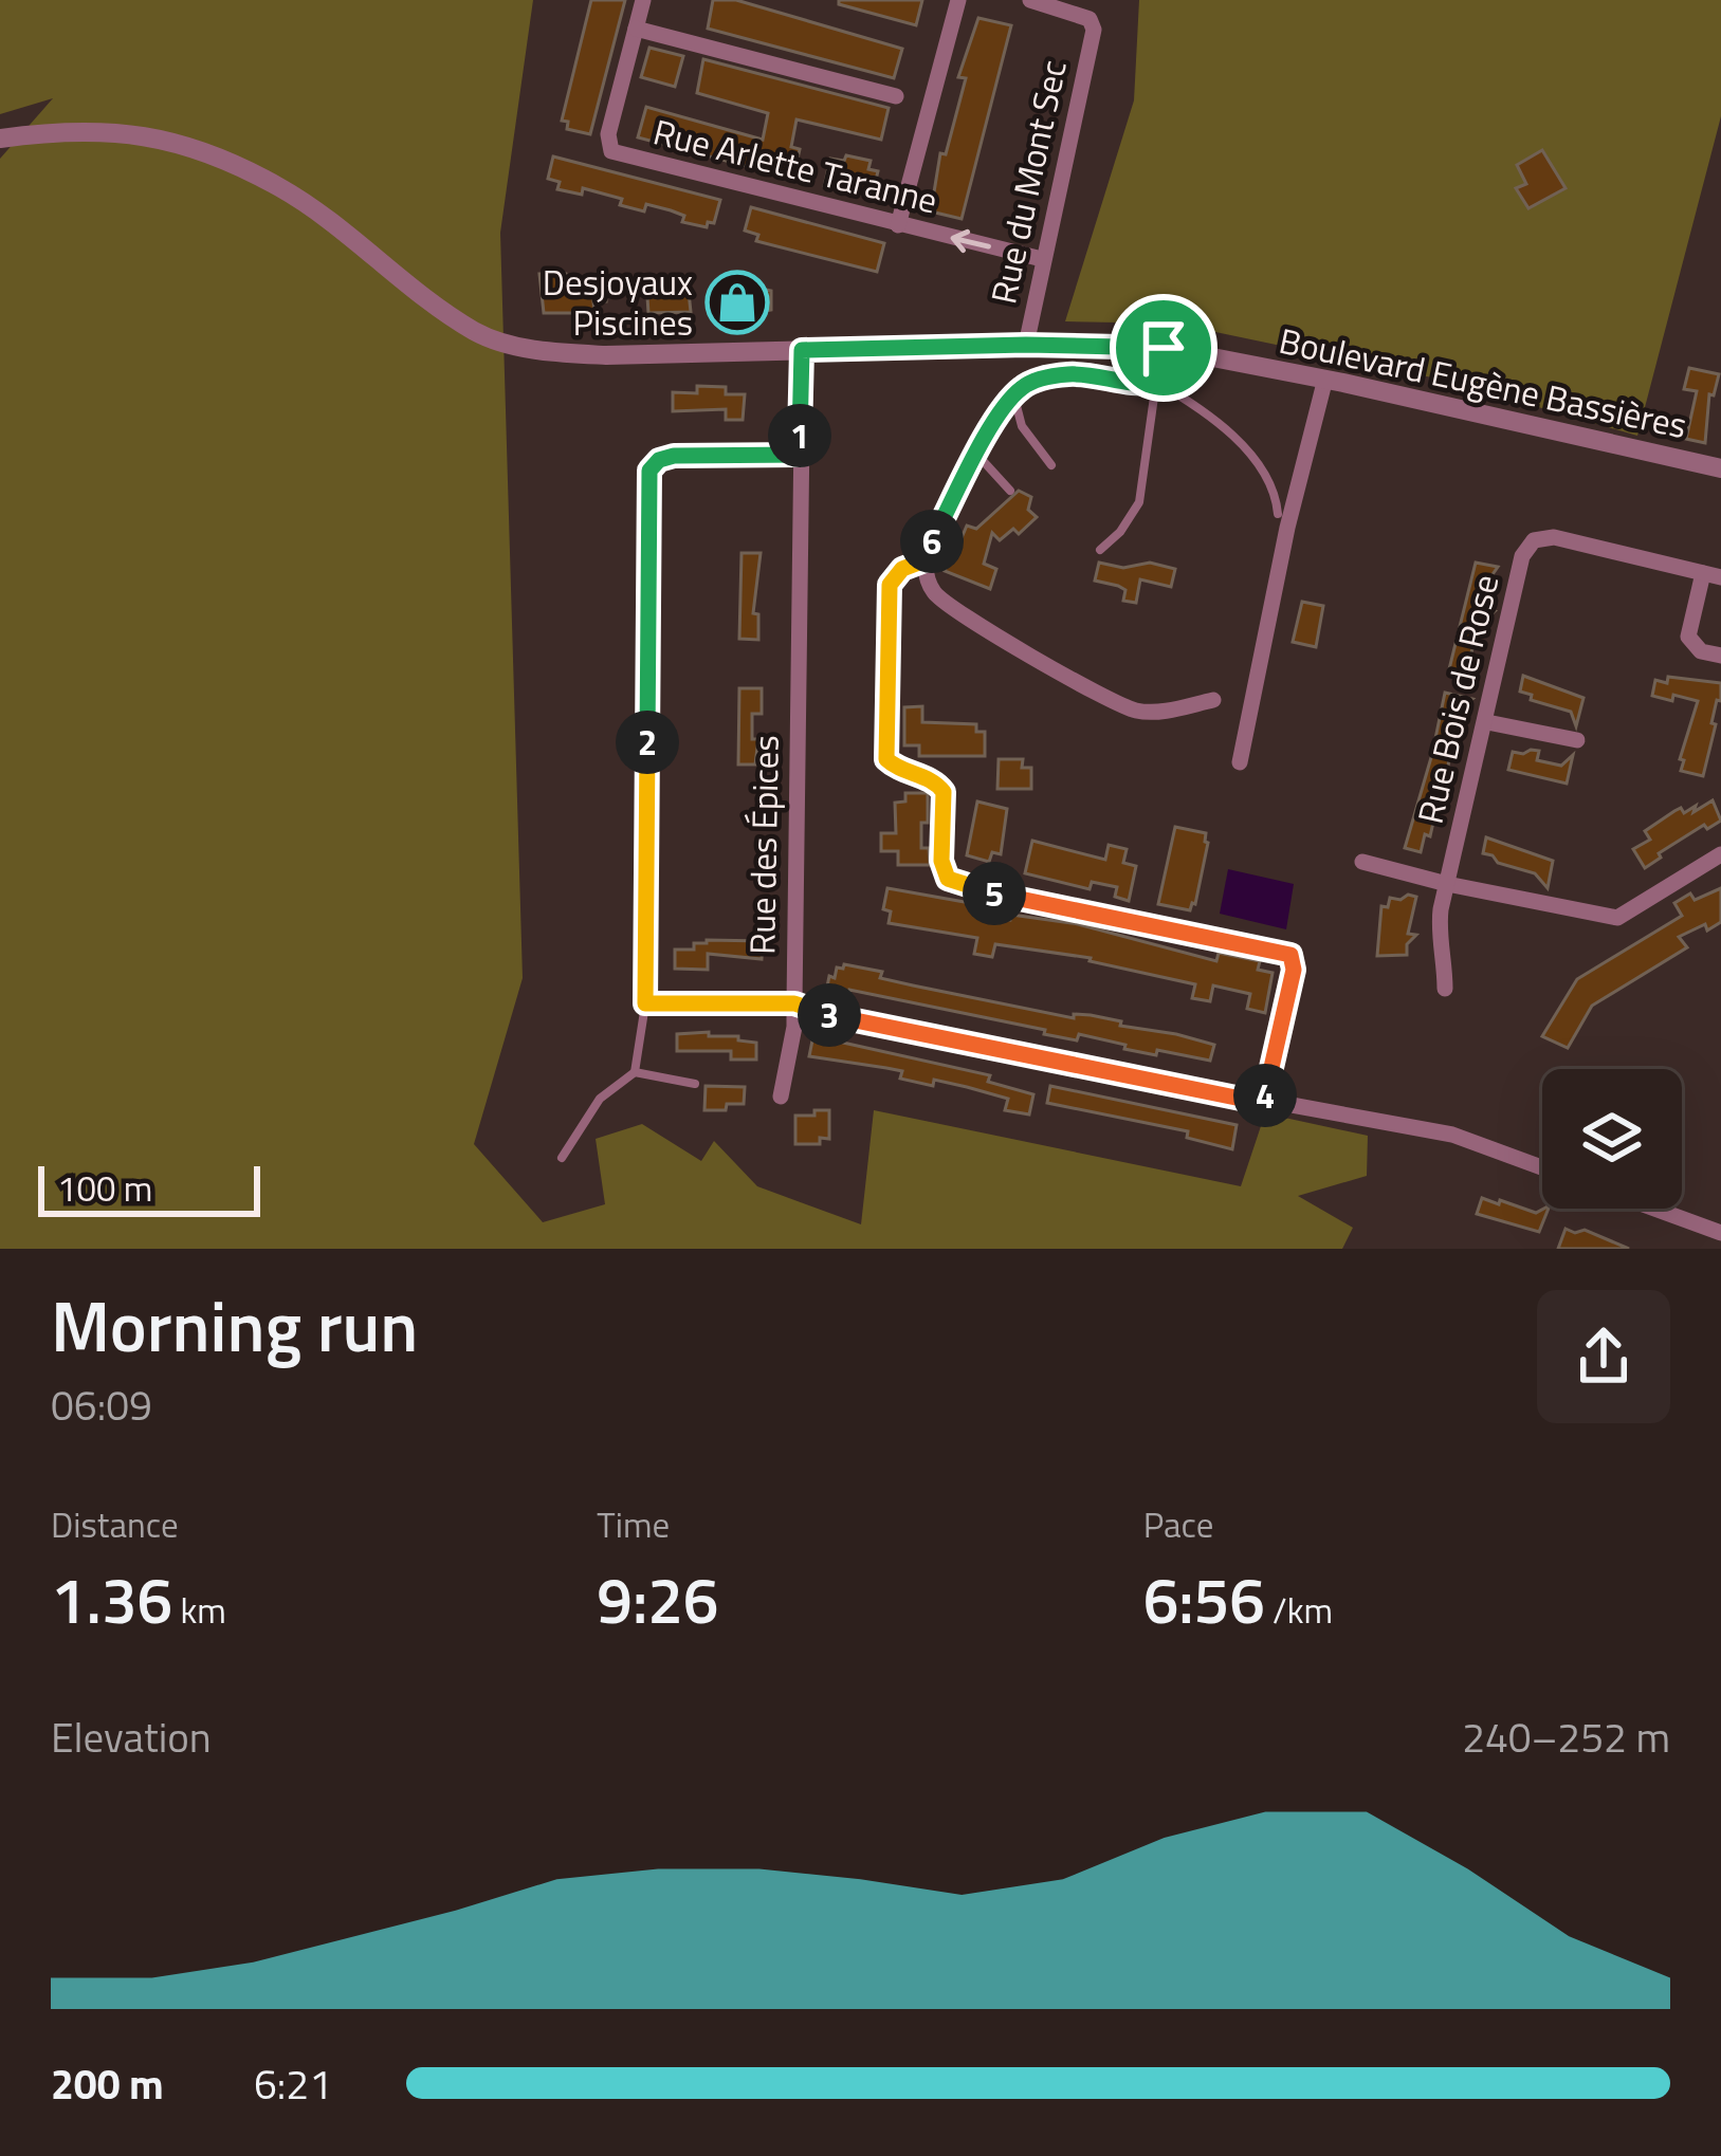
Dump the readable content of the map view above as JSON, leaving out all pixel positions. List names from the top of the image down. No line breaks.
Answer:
{"streets":{"street":["Rue Arlette Taranne","Rue du Mont Sec","Boulevard Eugène Bassières","Rue Bois de Rose","Rue des Épices"]},"crossings":[["Rue Arlette Taranne","Rue du Mont Sec"],["Rue du Mont Sec","Boulevard Eugène Bassières"],["Boulevard Eugène Bassières","Rue des Épices"]],"places":{"shop":["Desjoyaux Piscines"]},"scale_bar":"100 m","page":{"pins":["1","6","2","5","3","4"],"scale":"100 m","heading":["Morning run","06:09"],"stats":[["Distance","1.36 km"],["Time","9:26"],["Pace","6:56 /km"]],"chart":["Elevation","240–252 m"],"list":[{"name":"200 m","note":"6:21"}]}}
